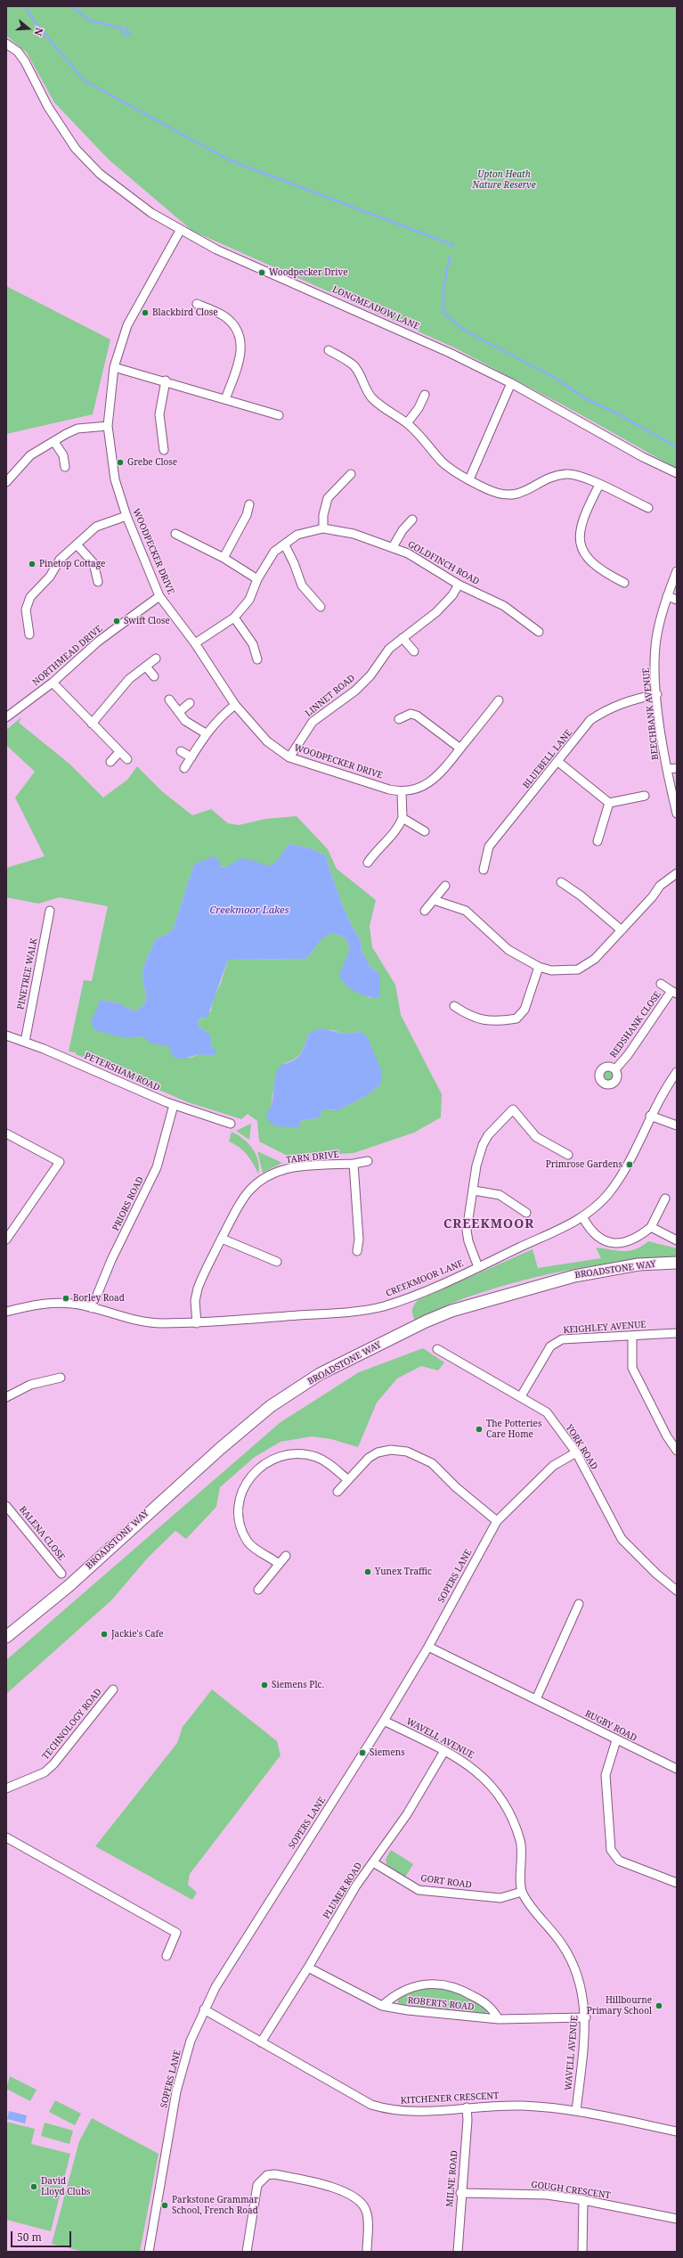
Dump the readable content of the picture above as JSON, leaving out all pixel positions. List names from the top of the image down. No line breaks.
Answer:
{"streets":{"street":["LONGMEADOW LANE","WOODPECKER DRIVE","GOLDFINCH ROAD","NORTHMEAD DRIVE","LINNET ROAD","BEECHBANK AVENUE","BLUEBELL LANE","PINETREE WALK","REDSHANK CLOSE","PETERSHAM ROAD","TARN DRIVE","PRIORS ROAD","BROADSTONE WAY","CREEKMOOR LANE","KEIGHLEY AVENUE","YORK ROAD","BALENA CLOSE","SOPERS LANE","TECHNOLOGY ROAD","RUGBY ROAD","WAVELL AVENUE","GORT ROAD","PLUMER ROAD","ROBERTS ROAD","KITCHENER CRESCENT","MILNE ROAD","GOUGH CRESCENT"]},"crossings":[["LONGMEADOW LANE","WOODPECKER DRIVE"],["WOODPECKER DRIVE","GOLDFINCH ROAD"],["WOODPECKER DRIVE","NORTHMEAD DRIVE"],["WOODPECKER DRIVE","LINNET ROAD"],["GOLDFINCH ROAD","LINNET ROAD"],["BEECHBANK AVENUE","BLUEBELL LANE"],["PINETREE WALK","PETERSHAM ROAD"],["PETERSHAM ROAD","PRIORS ROAD"],["TARN DRIVE","CREEKMOOR LANE"],["PRIORS ROAD","CREEKMOOR LANE"],["KEIGHLEY AVENUE","YORK ROAD"],["YORK ROAD","SOPERS LANE"],["SOPERS LANE","RUGBY ROAD"],["SOPERS LANE","WAVELL AVENUE"],["SOPERS LANE","KITCHENER CRESCENT"],["WAVELL AVENUE","GORT ROAD"],["WAVELL AVENUE","PLUMER ROAD"],["WAVELL AVENUE","ROBERTS ROAD"],["WAVELL AVENUE","KITCHENER CRESCENT"],["GORT ROAD","PLUMER ROAD"],["PLUMER ROAD","ROBERTS ROAD"],["PLUMER ROAD","KITCHENER CRESCENT"],["KITCHENER CRESCENT","MILNE ROAD"],["MILNE ROAD","GOUGH CRESCENT"]],"districts":["CREEKMOOR"],"water":["Creekmoor Lakes"],"parks":["Upton Heath Nature Reserve"],"places":["Woodpecker Drive","Blackbird Close","Grebe Close","Pinetop Cottage","Swift Close","Primrose Gardens","Borley Road","The Potteries Care Home","Yunex Traffic","Jackie's Cafe","Siemens Plc.","Siemens","Hillbourne Primary School","David Lloyd Clubs","Parkstone Grammar School, French Road"],"scale_bar":"50 m","north":"right"}
